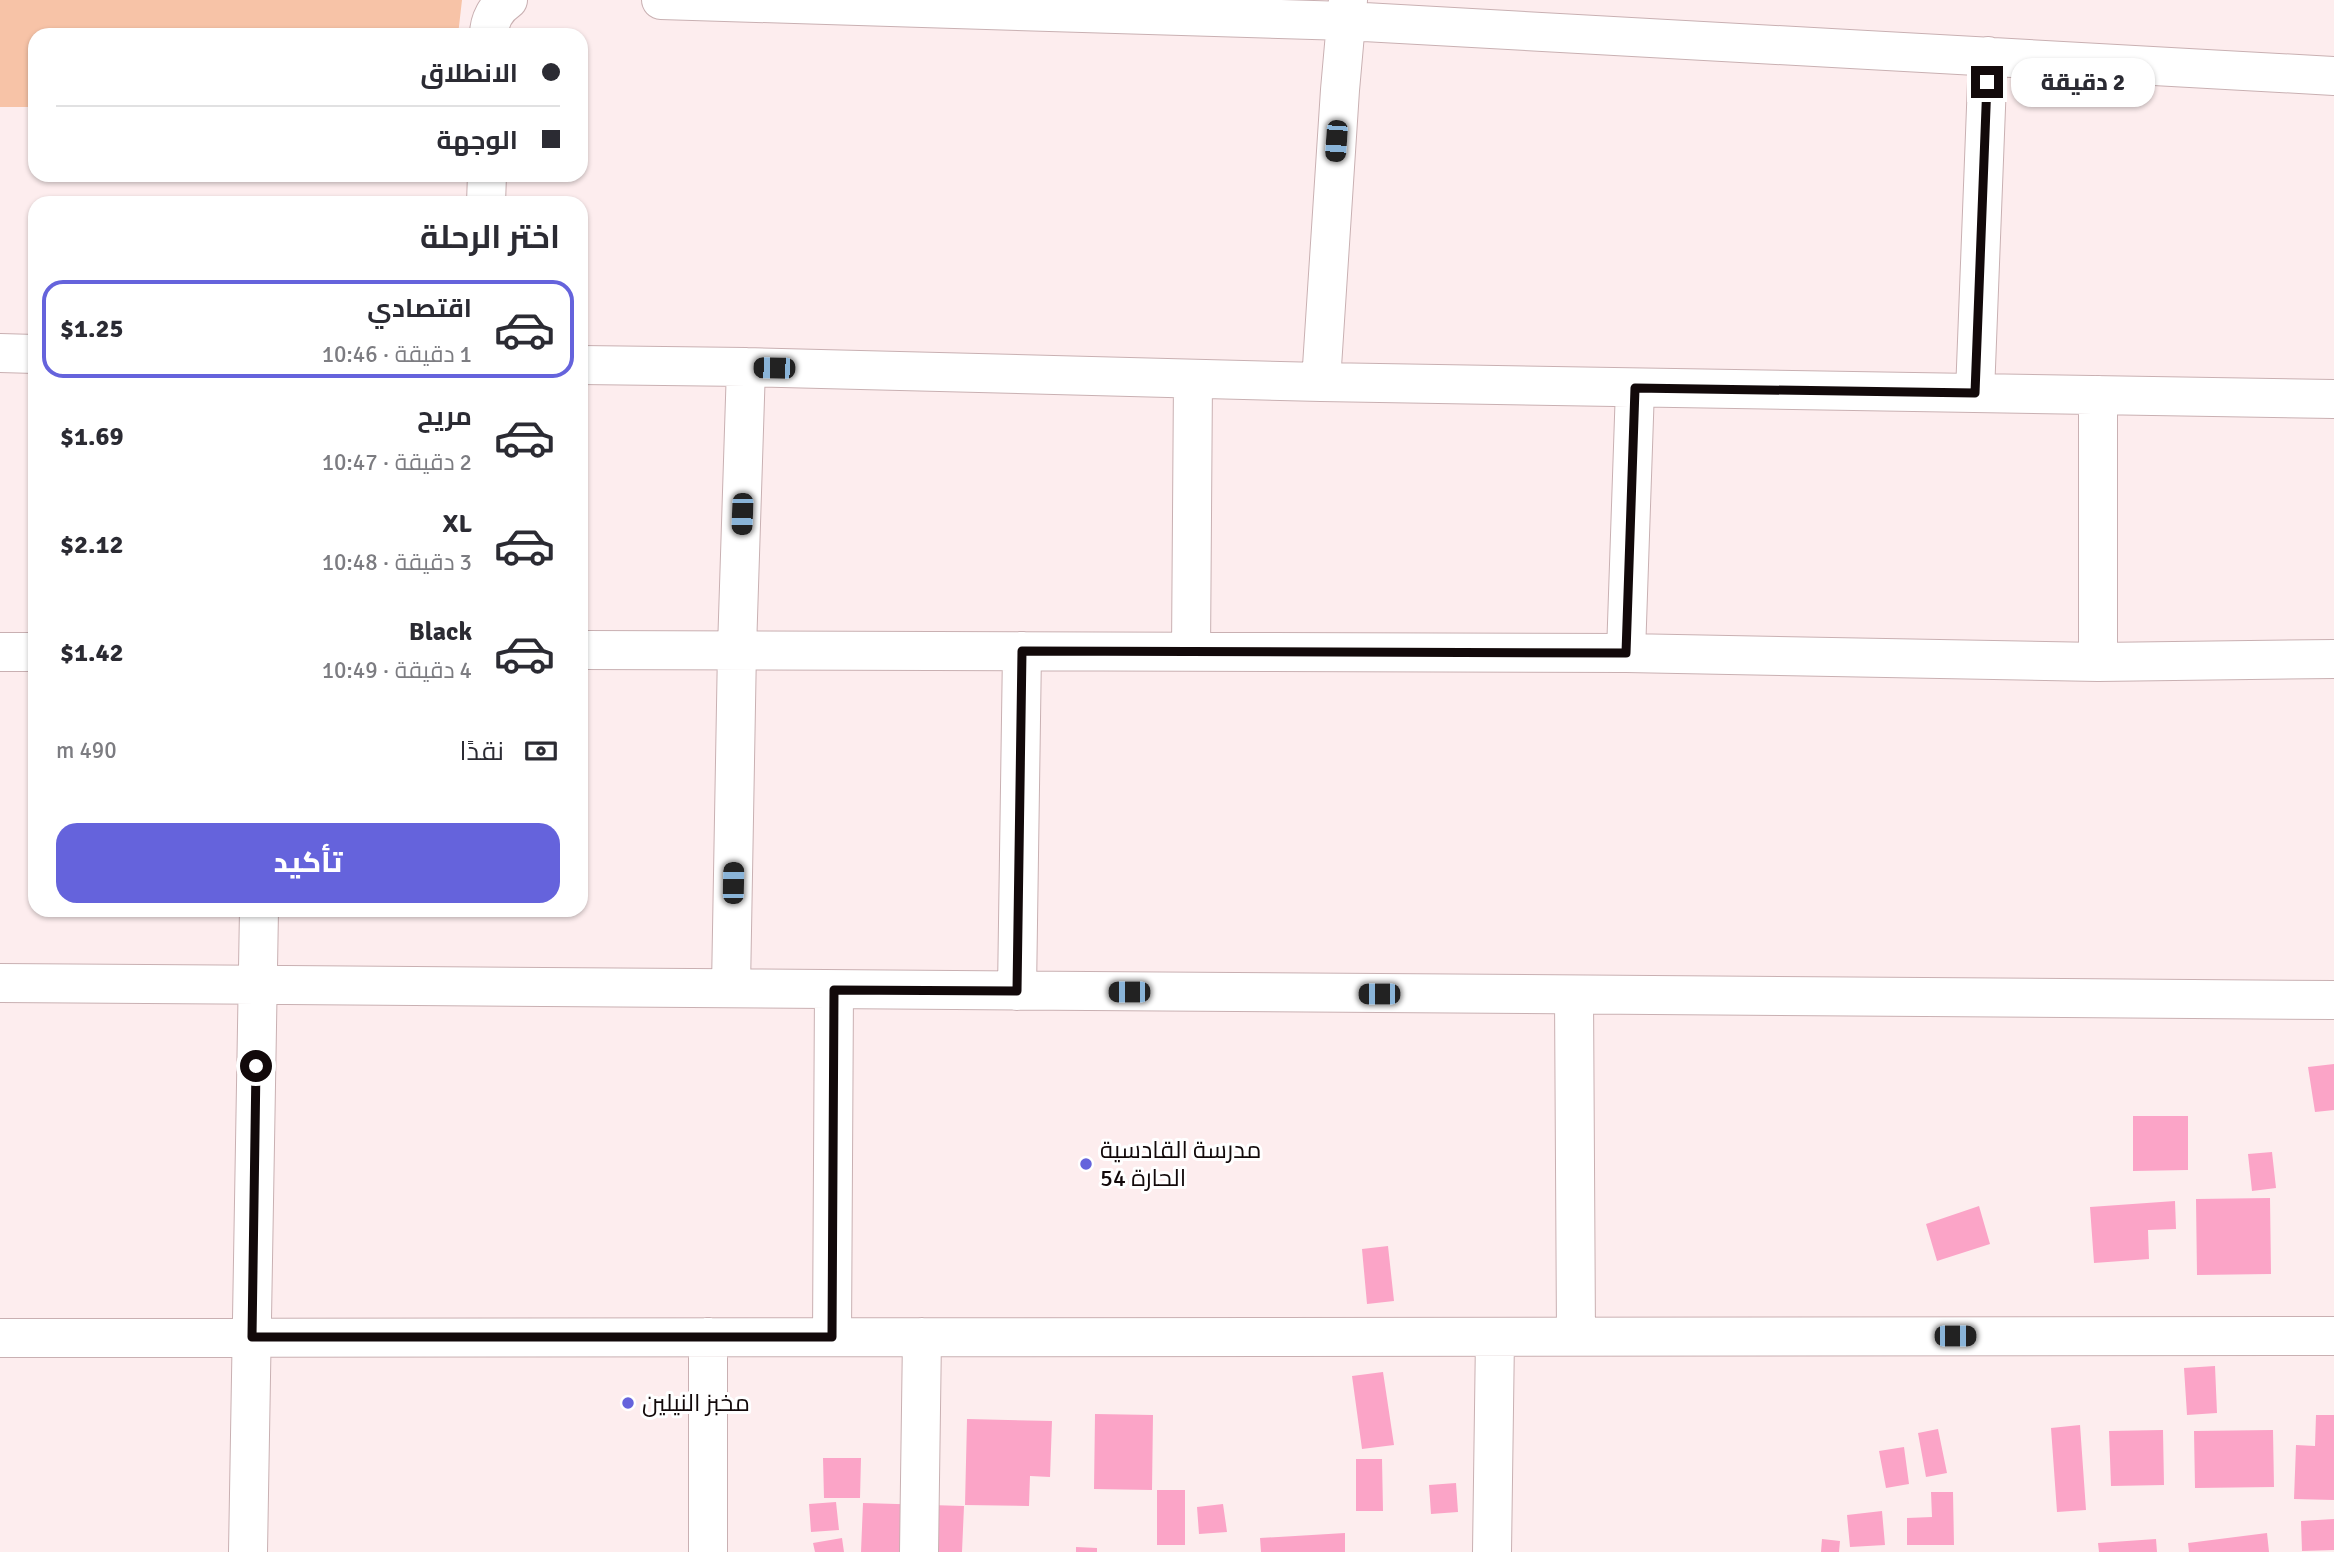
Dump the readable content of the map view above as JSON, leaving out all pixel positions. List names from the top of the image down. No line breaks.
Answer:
{"places":["مدرسة القادسية الحارة 54","مخبز النيلين"],"page":{"banner":["الانطلاق","الوجهة"],"bubble":"2 دقيقة","heading":"اختر الرحلة","list":[{"name":"اقتصادي","note":"1 دقيقة · 10:46","value":"$1.25"},{"name":"مريح","note":"2 دقيقة · 10:47","value":"$1.69"},{"name":"XL","note":"3 دقيقة · 10:48","value":"$2.12"},{"name":"Black","note":"4 دقيقة · 10:49","value":"$1.42"}],"pay":["نقدًا","490 m"],"buttons":"تأكيد"}}
